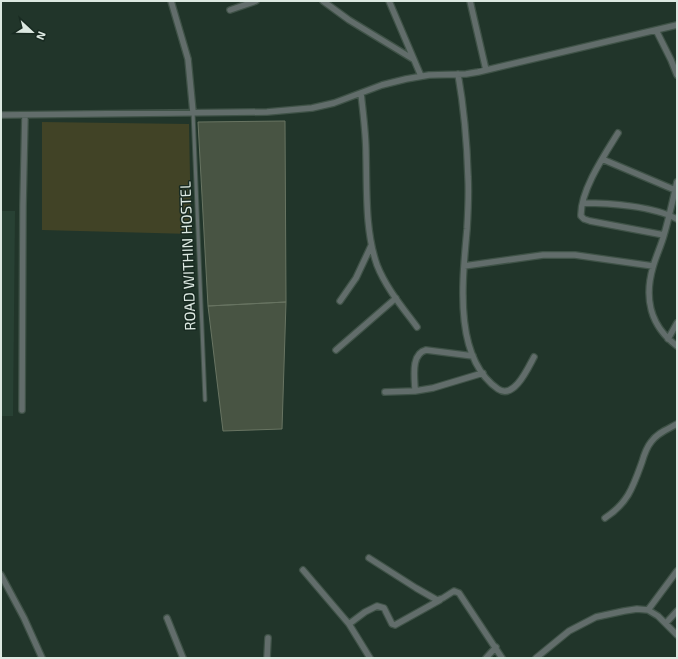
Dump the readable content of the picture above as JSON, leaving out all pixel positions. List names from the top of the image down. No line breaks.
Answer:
{"streets":{"lane":["ROAD WITHIN HOSTEL"]},"north":"right"}
